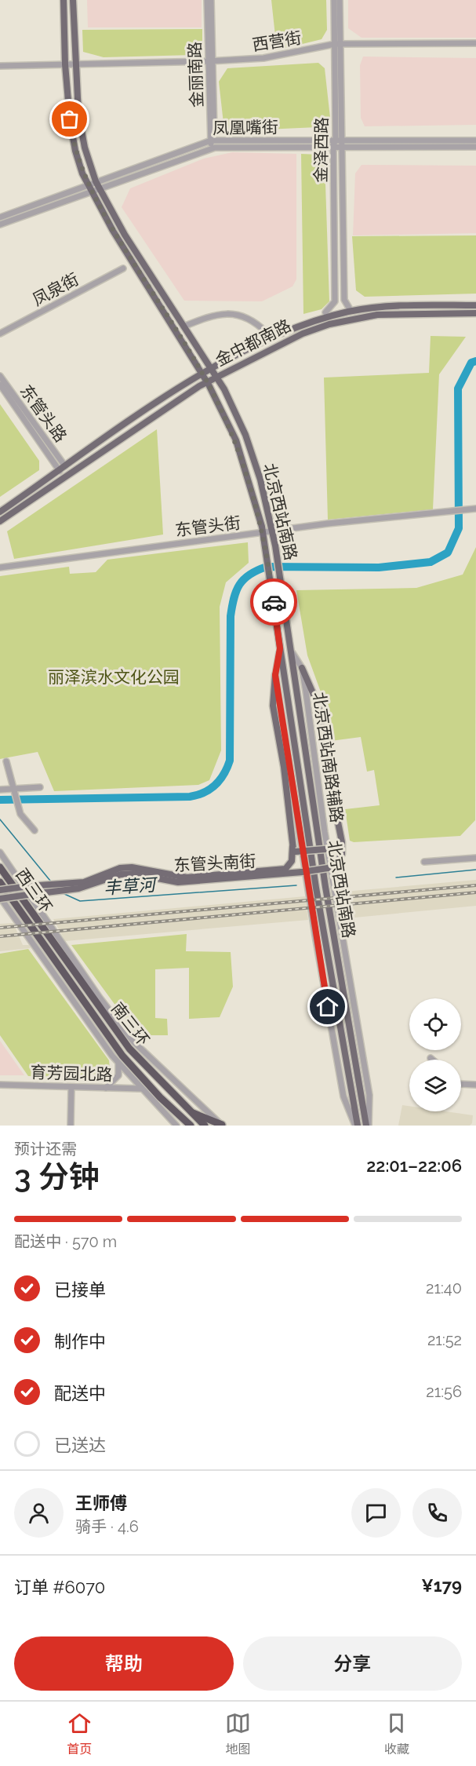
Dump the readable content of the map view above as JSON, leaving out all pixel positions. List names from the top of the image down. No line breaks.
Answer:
{"streets":{"highway":["西三环","南三环"],"main road":["金中都南路","北京西站南路","东管头南街"],"street":["西营街","金丽南路","凤凰嘴街","金泽西路","凤泉街","东管头路","东管头街","北京西站南路辅路","育芳园北路"]},"crossings":[["西营街","金丽南路"],["西营街","金泽西路"],["西营街","北京西站南路"],["金丽南路","凤凰嘴街"],["凤凰嘴街","金泽西路"],["凤凰嘴街","北京西站南路"],["金中都南路","东管头路"],["金中都南路","北京西站南路"],["北京西站南路","东管头街"],["北京西站南路","北京西站南路辅路"],["西三环","南三环"]],"water":["丰草河"],"parks":["丽泽滨水文化公园"],"page":{"heading":["3 分钟","预计还需","22:01–22:06"],"panel":["王师傅","骑手 · 4.6","订单 #6070","¥179"],"bar":"配送中 · 570 m","list":[["已接单","21:40"],["制作中","21:52"],["配送中","21:56"],"已送达"],"buttons":["帮助","分享"],"tabs":["首页","地图","收藏"]}}
